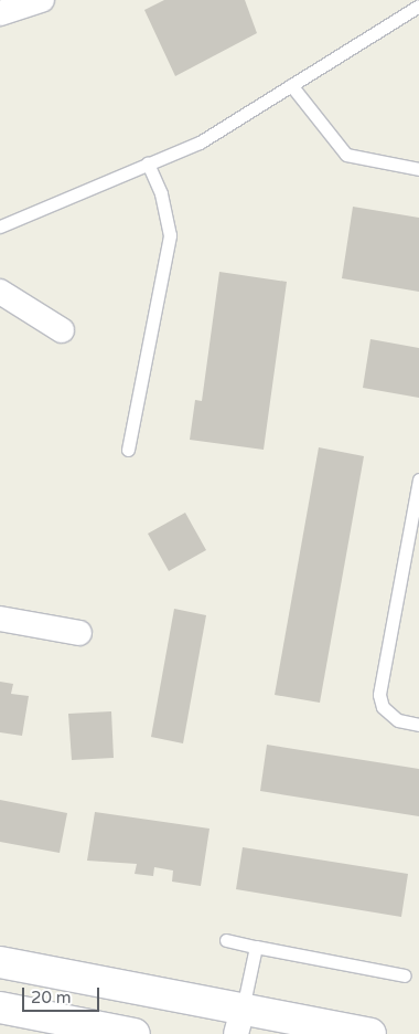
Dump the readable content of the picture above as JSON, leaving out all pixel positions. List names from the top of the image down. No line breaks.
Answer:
{"scale_bar":"20 m"}
